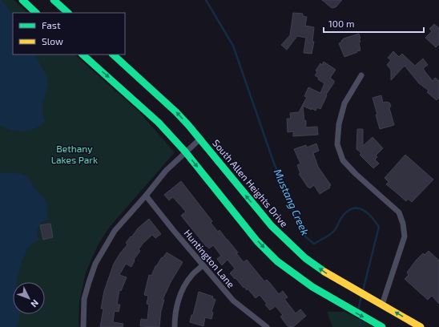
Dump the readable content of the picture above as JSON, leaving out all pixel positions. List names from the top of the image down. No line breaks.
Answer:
{"streets":{"main road":["South Allen Heights Drive"],"street":["Huntington Lane"]},"water":["Mustang Creek"],"parks":["Bethany Lakes Park"],"legend":["Fast","Slow"],"scale_bar":"100 m","north":"bottom right"}
